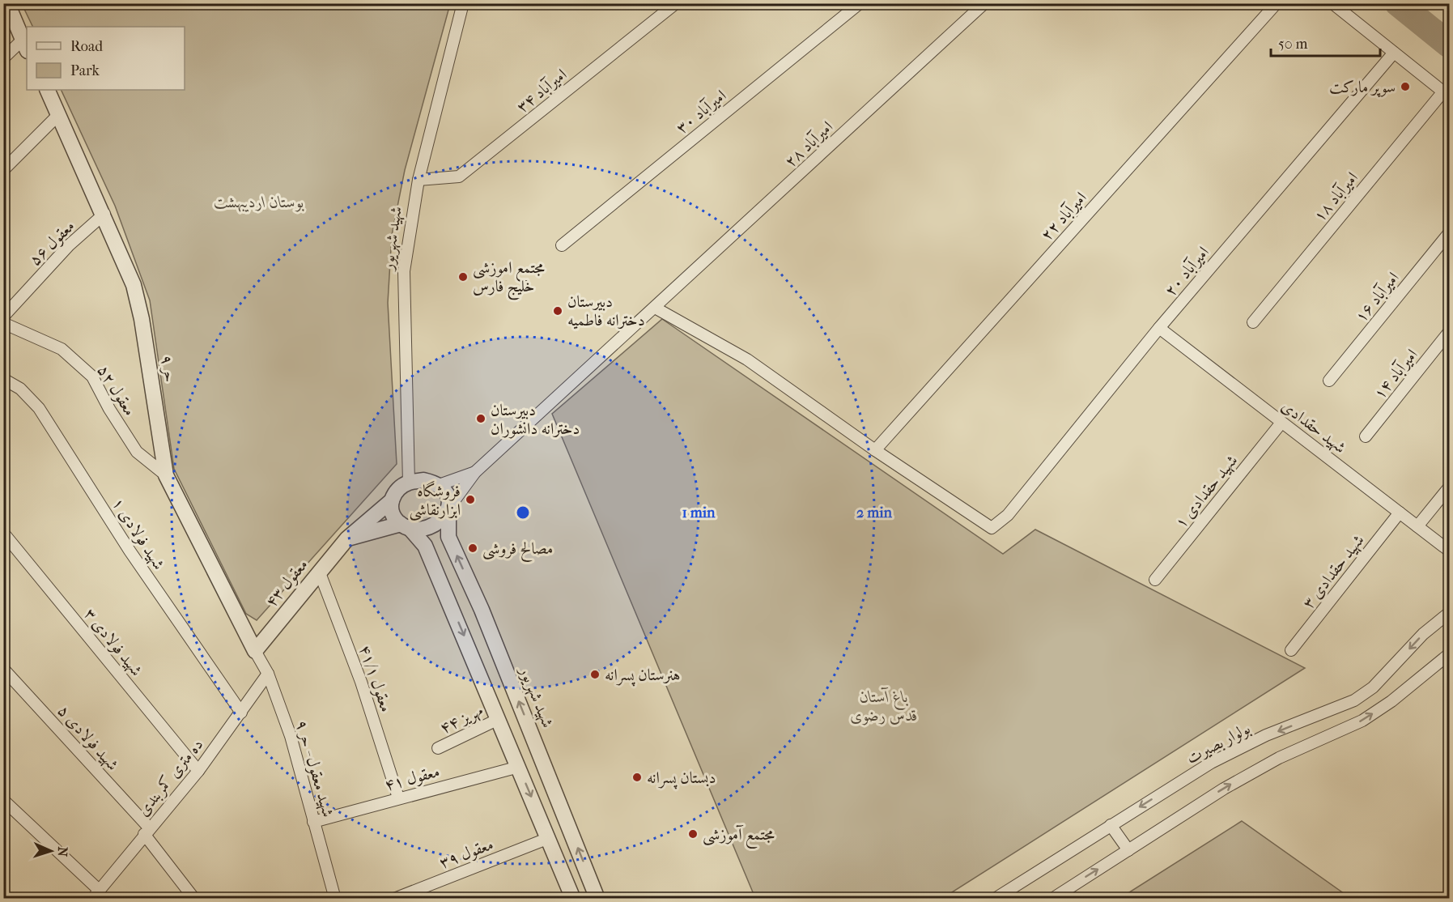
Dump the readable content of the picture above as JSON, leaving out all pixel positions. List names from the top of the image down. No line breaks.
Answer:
{"streets":{"street":["امیرآباد ۳۴","امیرآباد ۳۰","امیرآباد ۲۸","امیرآباد ۱۸","امیرآباد ۲۲","شهید شهریور","معقول ۵۶","امیرآباد ۲۰","امیرآباد ۱۶","حر ۹","امیرآباد ۱۴","معقول ۵۲","شهید حقدادی","شهید حقدادی ۱","شهید فولادی ۱","شهید حقدادی ۳","معقول ۴۳","شهید فولادی ۳","معقول ۴۱/۱","مهریز ۴۴","شهید فولادی ۵","بولوار بصیرت","شهید معقول - حر ۹","ده متری کمربندی","معقول ۴۱","معقول ۳۹"]},"crossings":[["امیرآباد ۳۴","شهید شهریور"],["امیرآباد ۲۲","امیرآباد ۲۰"],["شهید شهریور","معقول ۴۳"],["معقول ۵۶","حر ۹"],["امیرآباد ۲۰","شهید حقدادی"],["حر ۹","معقول ۵۲"],["حر ۹","معقول ۴۳"],["حر ۹","شهید معقول - حر ۹"],["شهید حقدادی","شهید حقدادی ۱"],["شهید حقدادی","شهید حقدادی ۳"],["شهید فولادی ۱","ده متری کمربندی"],["معقول ۴۳","معقول ۴۱/۱"],["معقول ۴۳","شهید معقول - حر ۹"],["شهید فولادی ۳","ده متری کمربندی"],["معقول ۴۱/۱","معقول ۴۱"],["شهید فولادی ۵","ده متری کمربندی"],["شهید معقول - حر ۹","ده متری کمربندی"],["شهید معقول - حر ۹","معقول ۴۱"]],"parks":["بوستان اردیبهشت","باغ آستان قدس رضوی"],"places":["سوپر مارکت","مجتمع اموزشی خلیج فارس","دبیرستان دخترانه فاطمیه","دبیرستان دخترانه دانشوران","فروشگاه ابزارنقاشی","مصالح فروشی","هنرستان پسرانه","دبستان پسرانه","مجتمع آموزشی"],"legend":["Road","Park"],"scale_bar":"50 m","north":"right","rings":["1 min","2 min"]}
